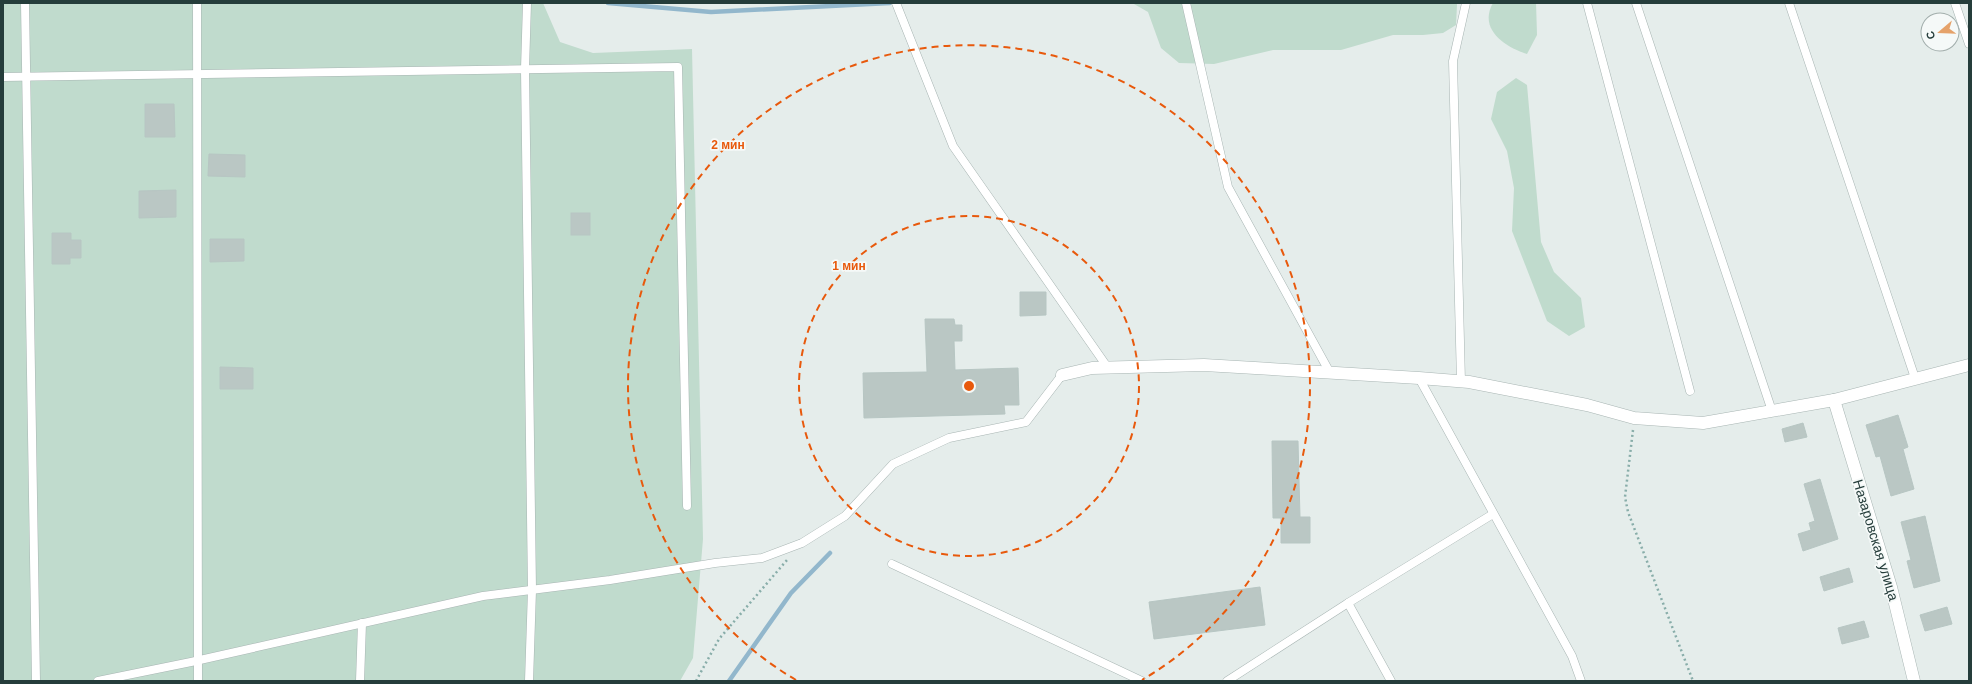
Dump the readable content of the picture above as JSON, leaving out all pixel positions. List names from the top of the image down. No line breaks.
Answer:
{"streets":{"street":["Назаровская улица"]},"north":"left","rings":["2 мин","1 мин"]}
